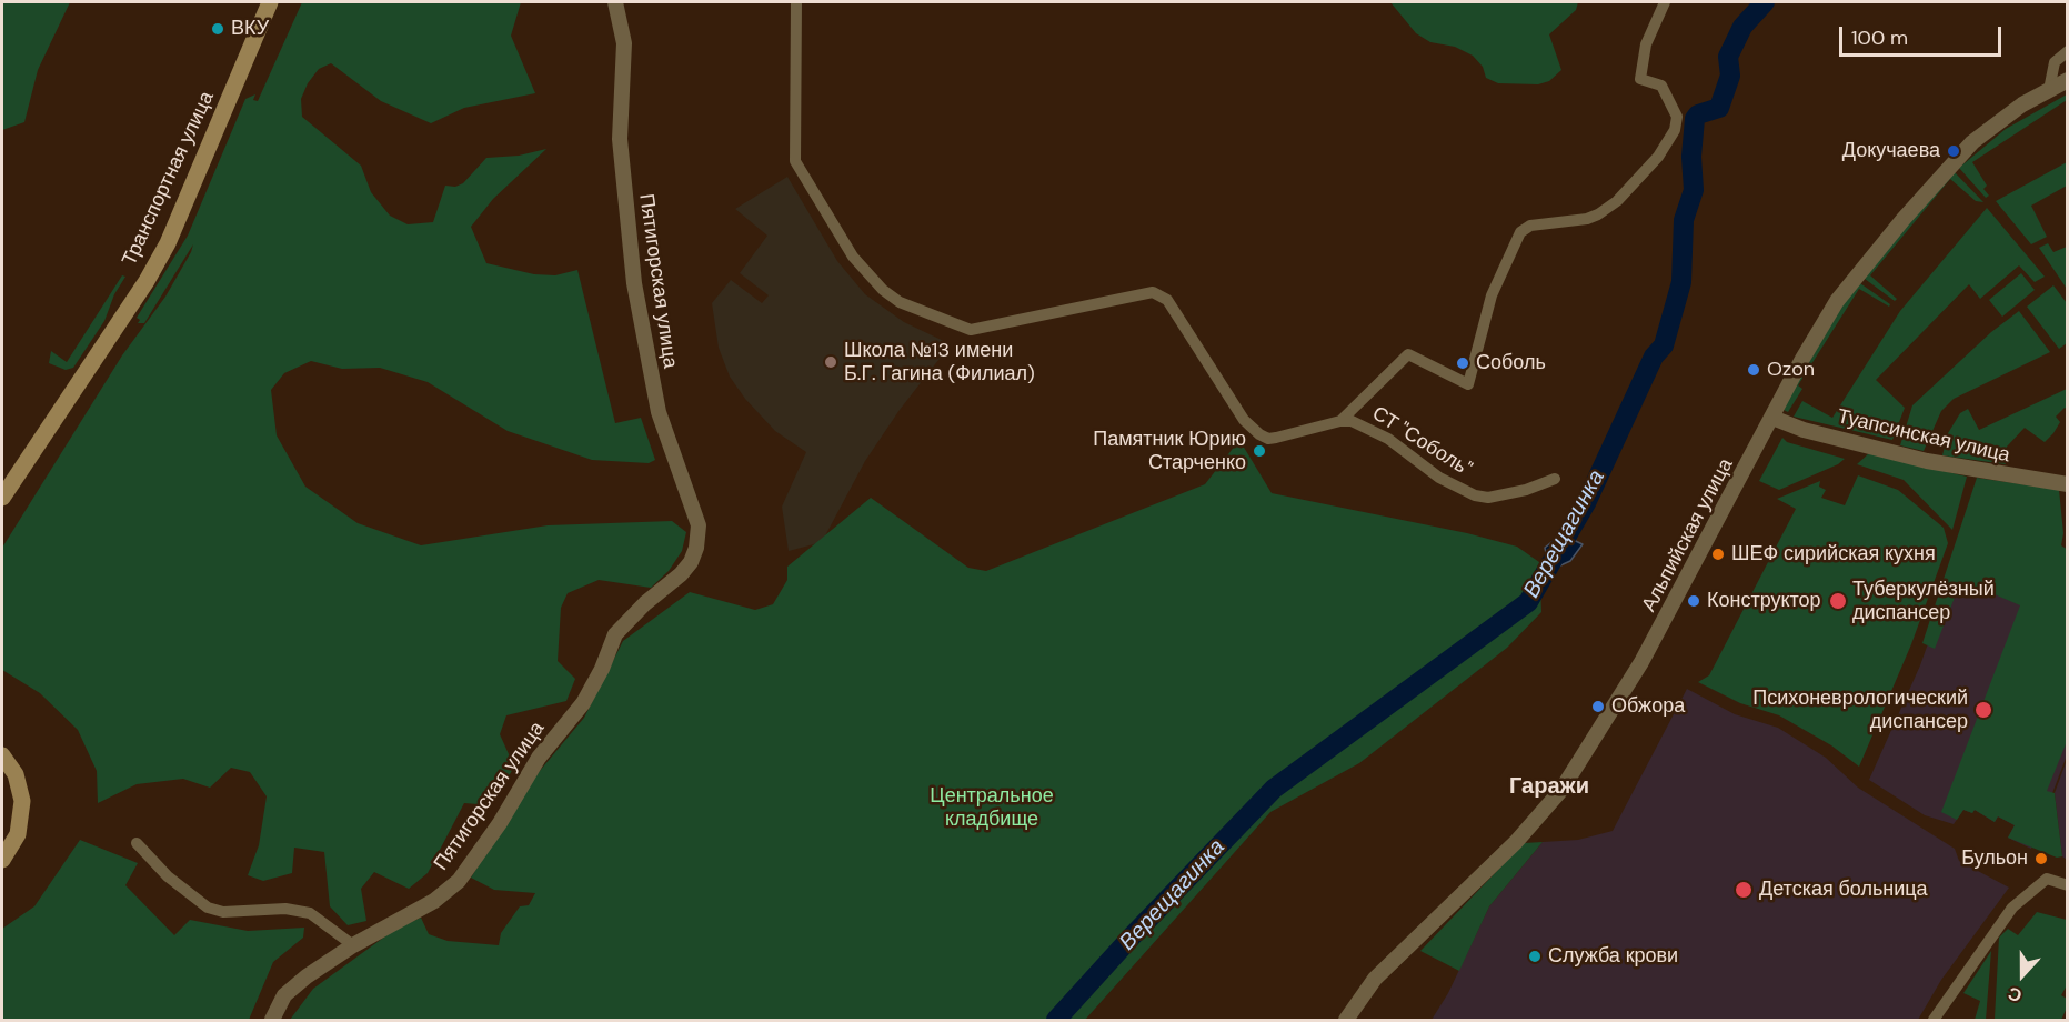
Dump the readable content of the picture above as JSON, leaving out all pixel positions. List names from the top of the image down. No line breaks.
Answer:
{"streets":{"main road":["Транспортная улица"],"street":["Пятигорская улица","Туапсинская улица","СТ \"Соболь\"","Альпийская улица"]},"crossings":[["Туапсинская улица","Альпийская улица"]],"districts":["Гаражи"],"water":["Верещагинка"],"parks":["Центральное кладбище"],"places":["ВКУ","Докучаева","Школа №13 имени Б.Г. Гагина (Филиал)","Соболь","Ozon","Памятник Юрию Старченко","ШЕФ сирийская кухня","Конструктор","Туберкулёзный диспансер","Обжора","Психоневрологический диспансер","Бульон","Детская больница","Служба крови"],"scale_bar":"100 m","north":"bottom"}
